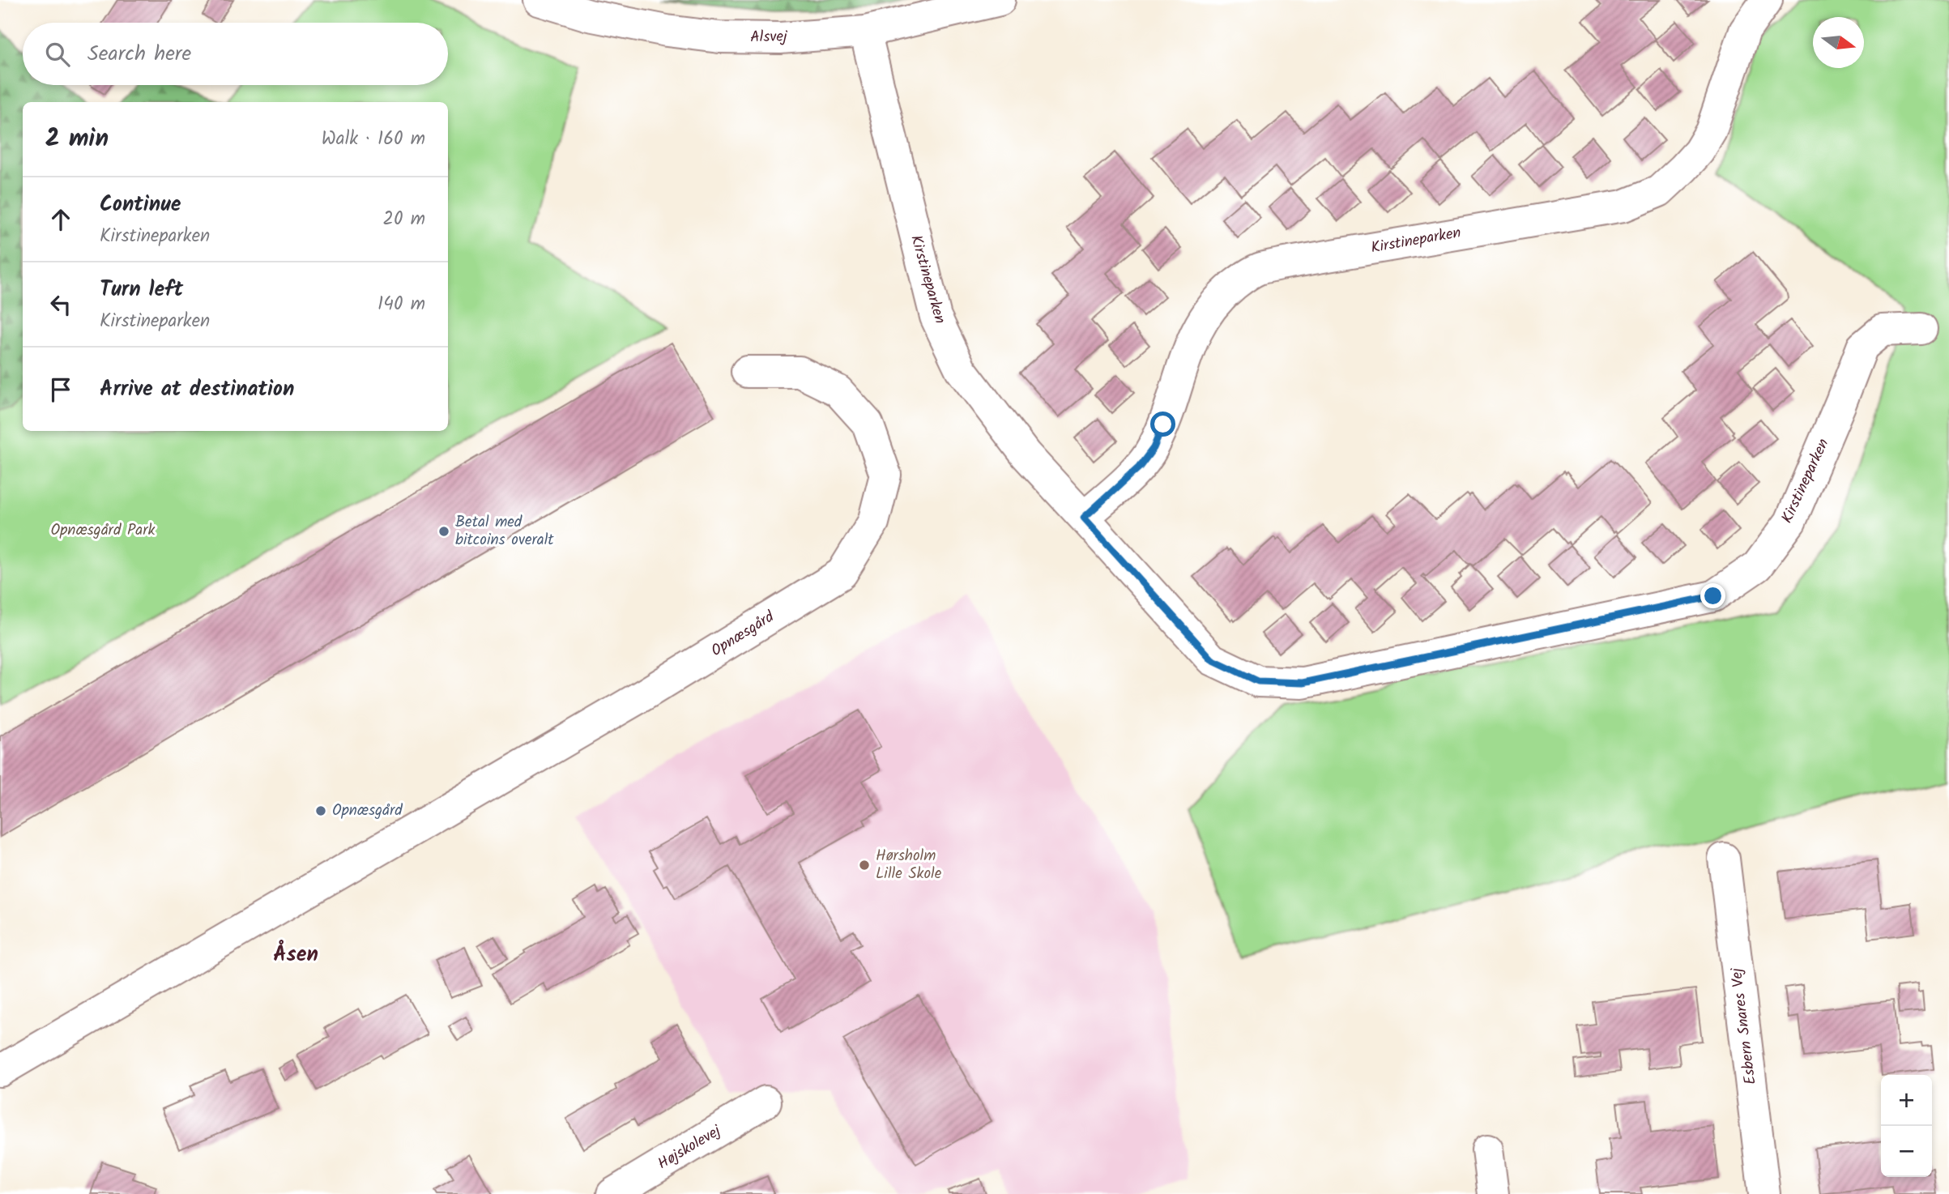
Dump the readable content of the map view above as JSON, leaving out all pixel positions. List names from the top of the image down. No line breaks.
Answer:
{"streets":{"street":["Alsvej","Kirstineparken","Opnæsgård","Esbern Snares Vej","Højskolevej"]},"crossings":[["Alsvej","Kirstineparken"]],"districts":["Åsen"],"parks":["Opnæsgård Park"],"places":["Betal med bitcoins overalt","Opnæsgård","Hørsholm Lille Skole"],"north":"right","page":{"search":"Search here","heading":["2 min","Walk · 160 m"],"list":[["Continue","Kirstineparken","20 m"],["Turn left","Kirstineparken","140 m"],"Arrive at destination"],"map_buttons":["+","−"]}}
